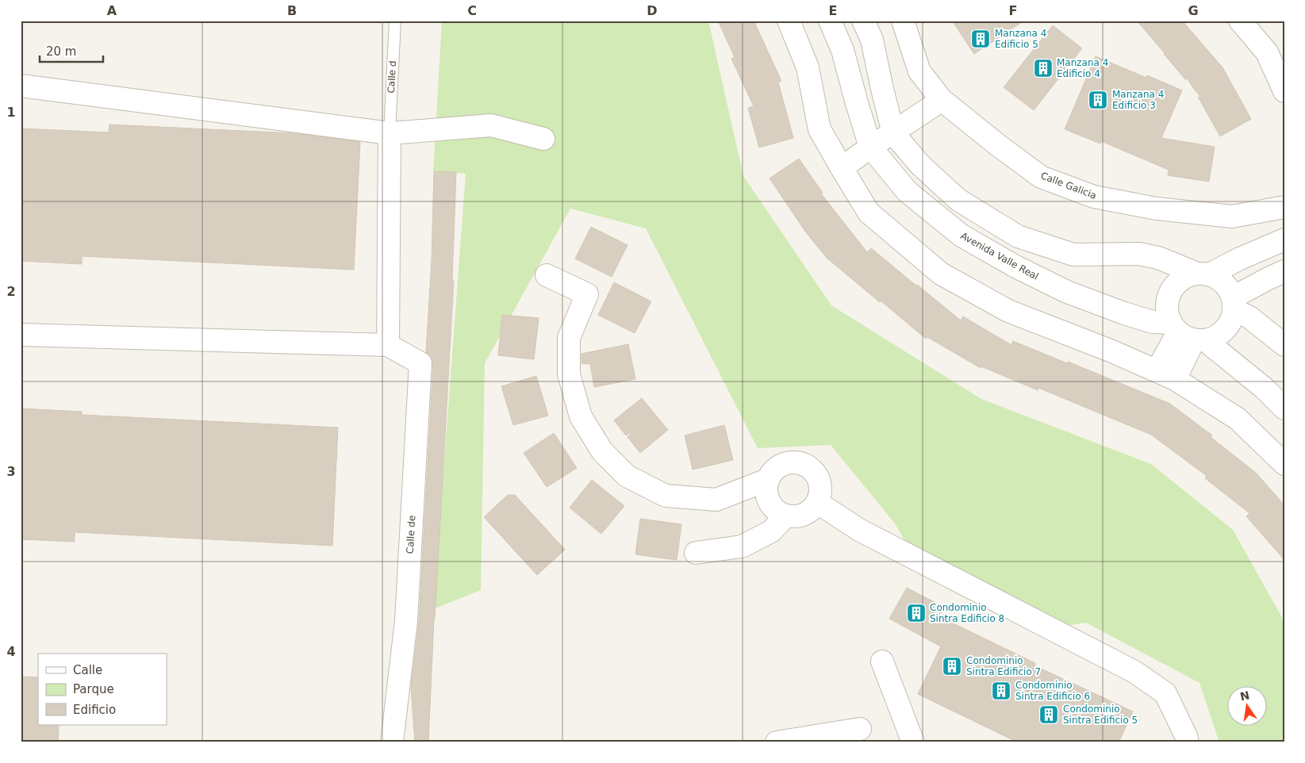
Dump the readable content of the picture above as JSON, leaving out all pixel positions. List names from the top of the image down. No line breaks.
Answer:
{"streets":{"street":["Calle Galicia","Avenida Valle Real","Calle de"],"lane":["Calle d"]},"places":{"building":["Manzana 4 Edificio 5","Manzana 4 Edificio 4","Manzana 4 Edificio 3","Condominio Sintra Edificio 8","Condominio Sintra Edificio 7","Condominio Sintra Edificio 6","Condominio Sintra Edificio 5"]},"legend":["Calle","Parque","Edificio"],"scale_bar":"20 m","north":"top","grid":{"columns":["A","B","C","D","E","F","G"],"rows":["1","2","3","4"]}}
